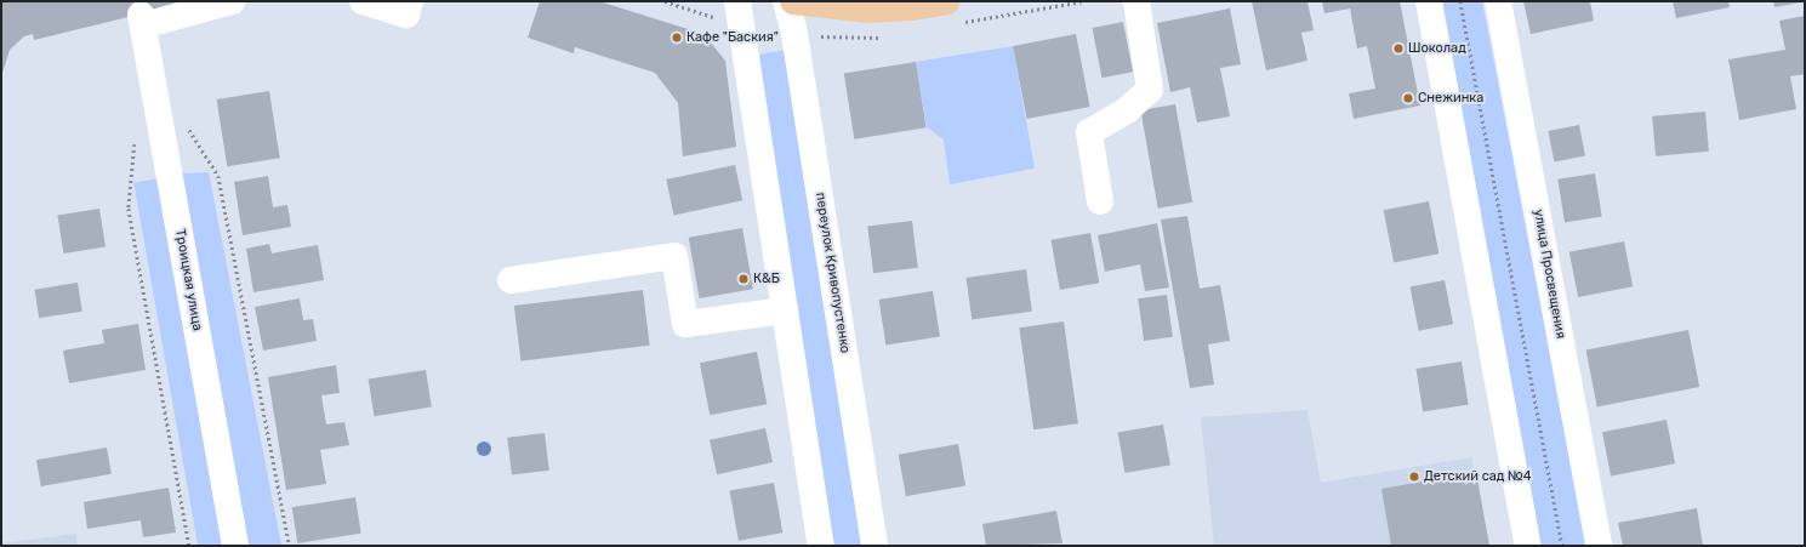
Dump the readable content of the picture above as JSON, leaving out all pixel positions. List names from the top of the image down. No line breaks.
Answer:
{"streets":{"street":["переулок Кривопустенко","улица Просвещения","Троицкая улица"]},"places":["Кафе \"Баския\"","Шоколад","Снежинка","К&Б","Детский сад №4"]}
